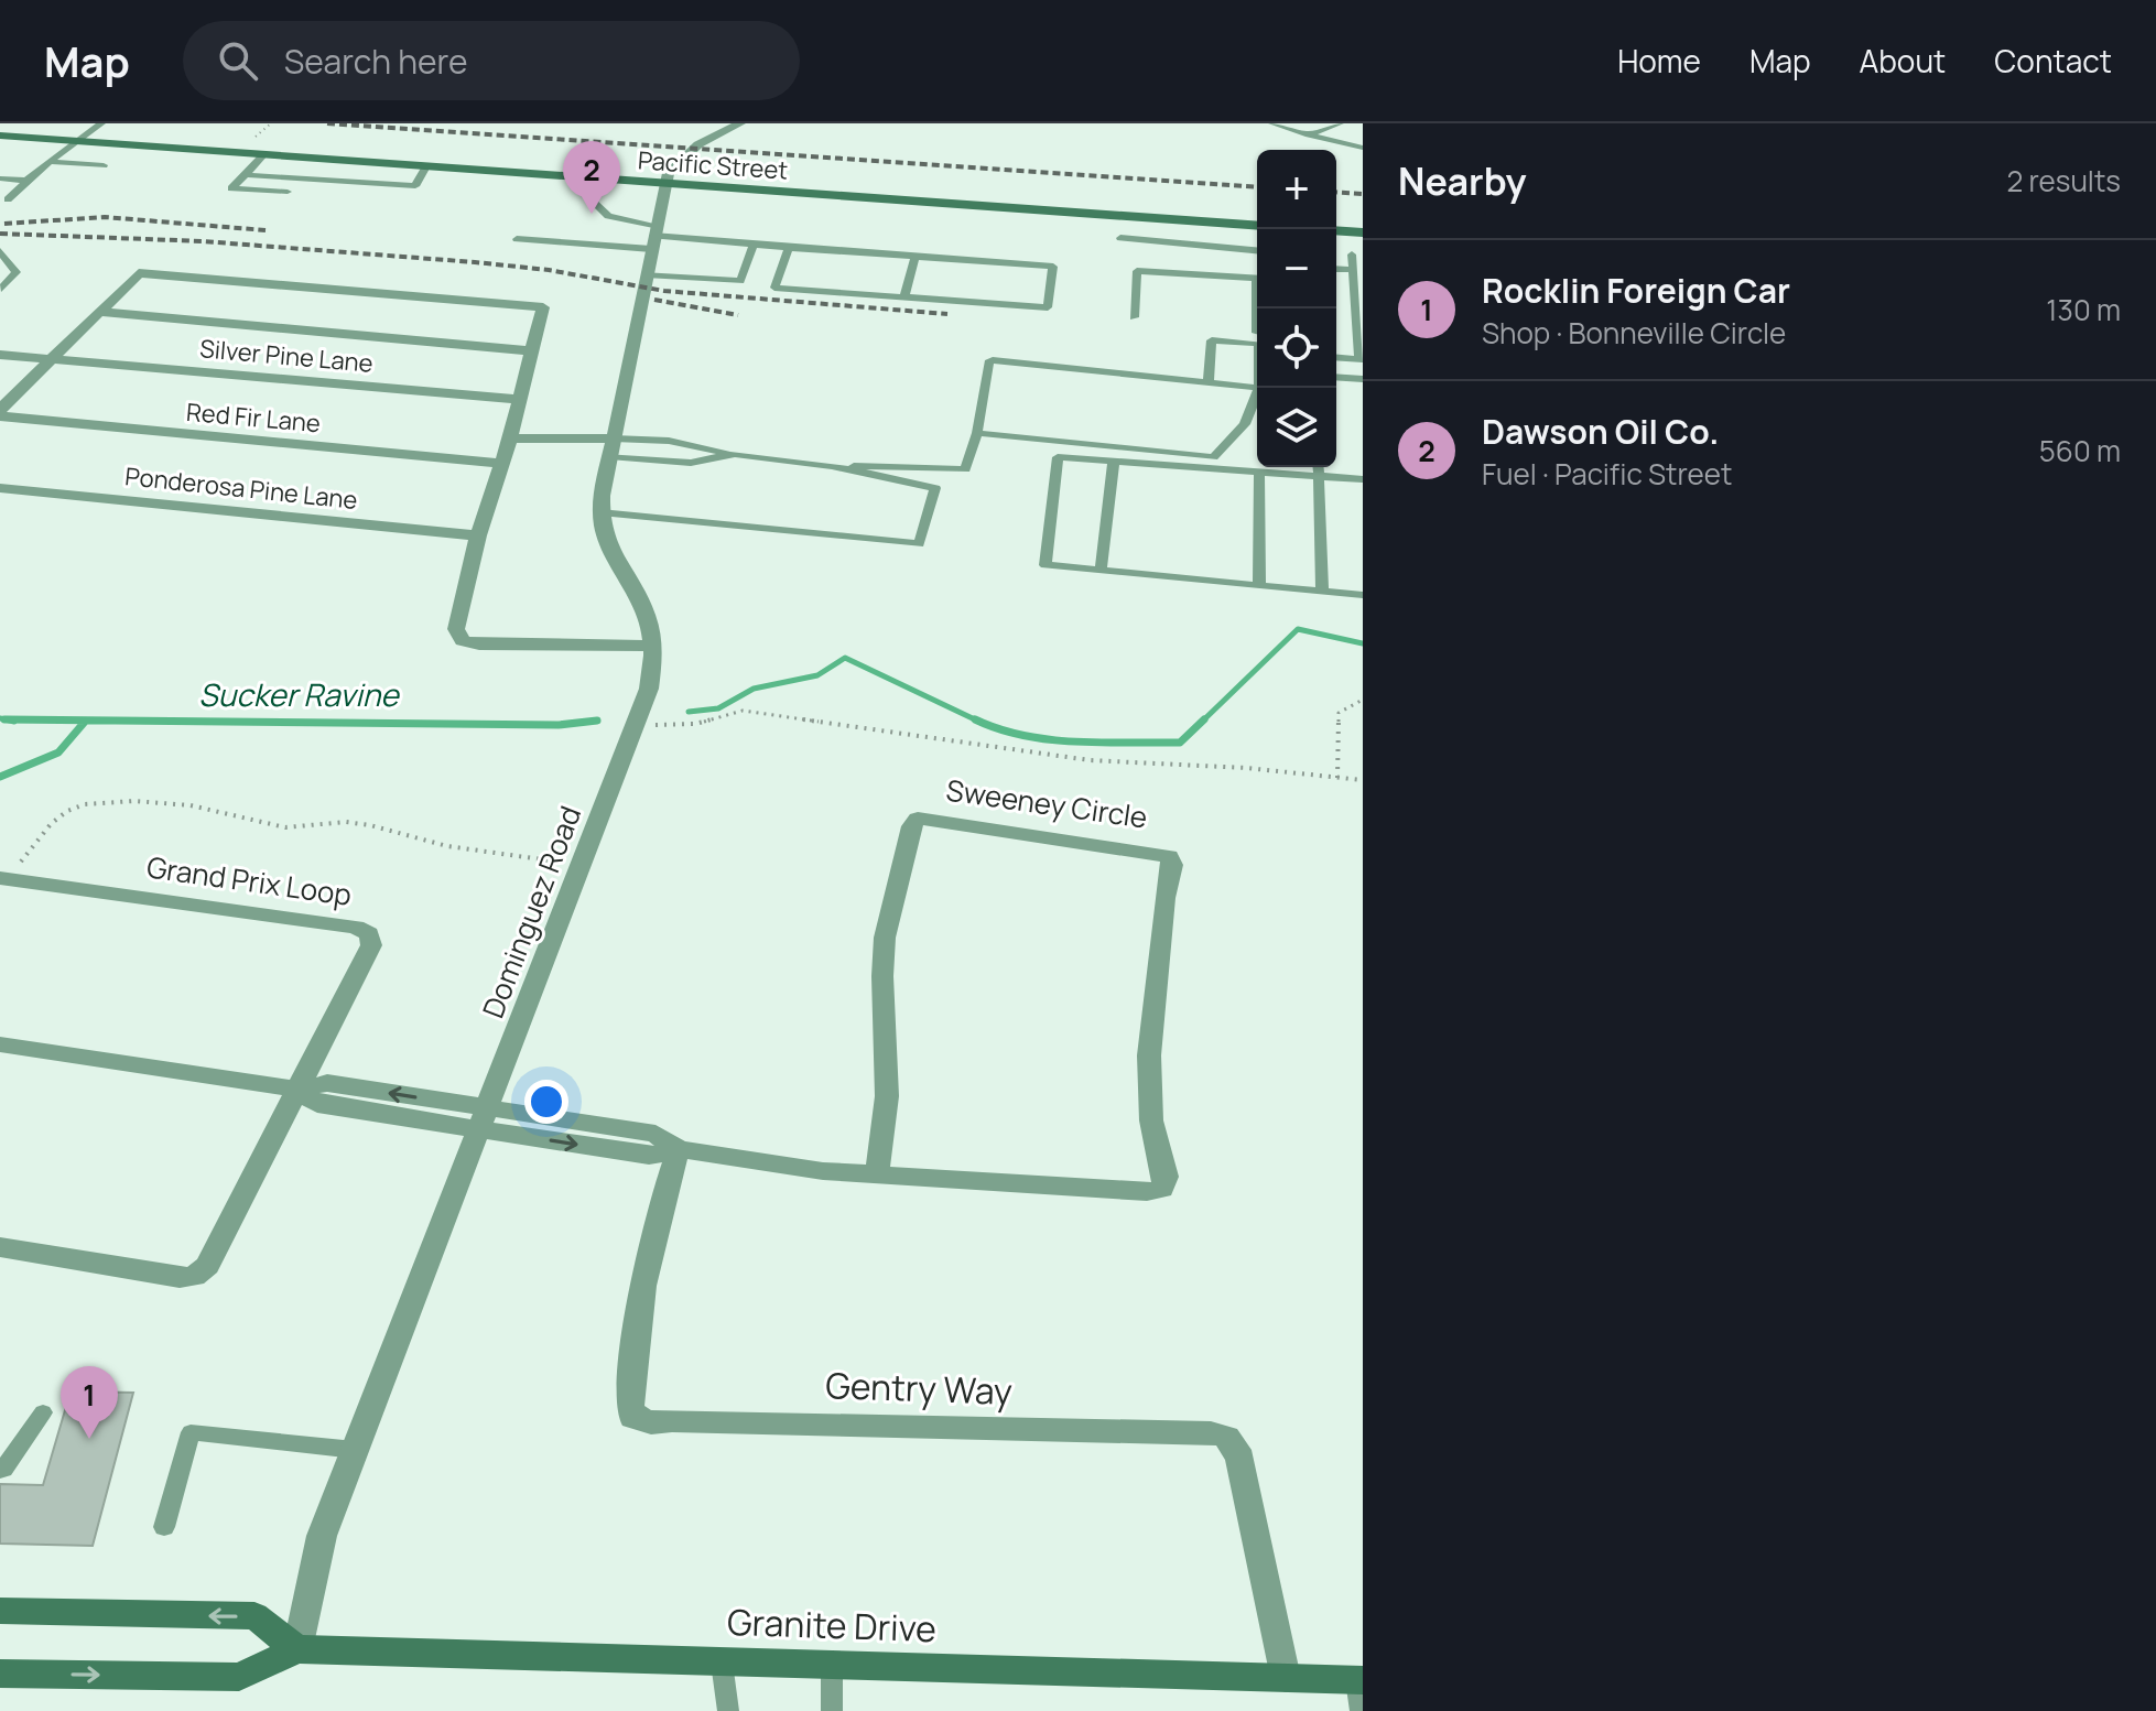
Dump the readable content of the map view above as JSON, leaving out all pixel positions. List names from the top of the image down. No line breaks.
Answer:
{"streets":{"main road":["Pacific Street","Granite Drive"],"street":["Silver Pine Lane","Red Fir Lane","Ponderosa Pine Lane","Sweeney Circle","Grand Prix Loop","Dominguez Road","Gentry Way"]},"crossings":[["Pacific Street","Dominguez Road"],["Sweeney Circle","Grand Prix Loop"],["Sweeney Circle","Dominguez Road"],["Sweeney Circle","Gentry Way"],["Dominguez Road","Granite Drive"],["Gentry Way","Granite Drive"]],"water":["Sucker Ravine"],"page":{"header":"Map","search":"Search here","nav":["Home","Map","About","Contact"],"heading":["Nearby","2 results"],"pins":["2","1"],"map_buttons":["+","−"],"list":[{"mark":"1","name":"Rocklin Foreign Car","note":"Shop · Bonneville Circle","value":"130 m"},{"mark":"2","name":"Dawson Oil Co.","note":"Fuel · Pacific Street","value":"560 m"}]}}
